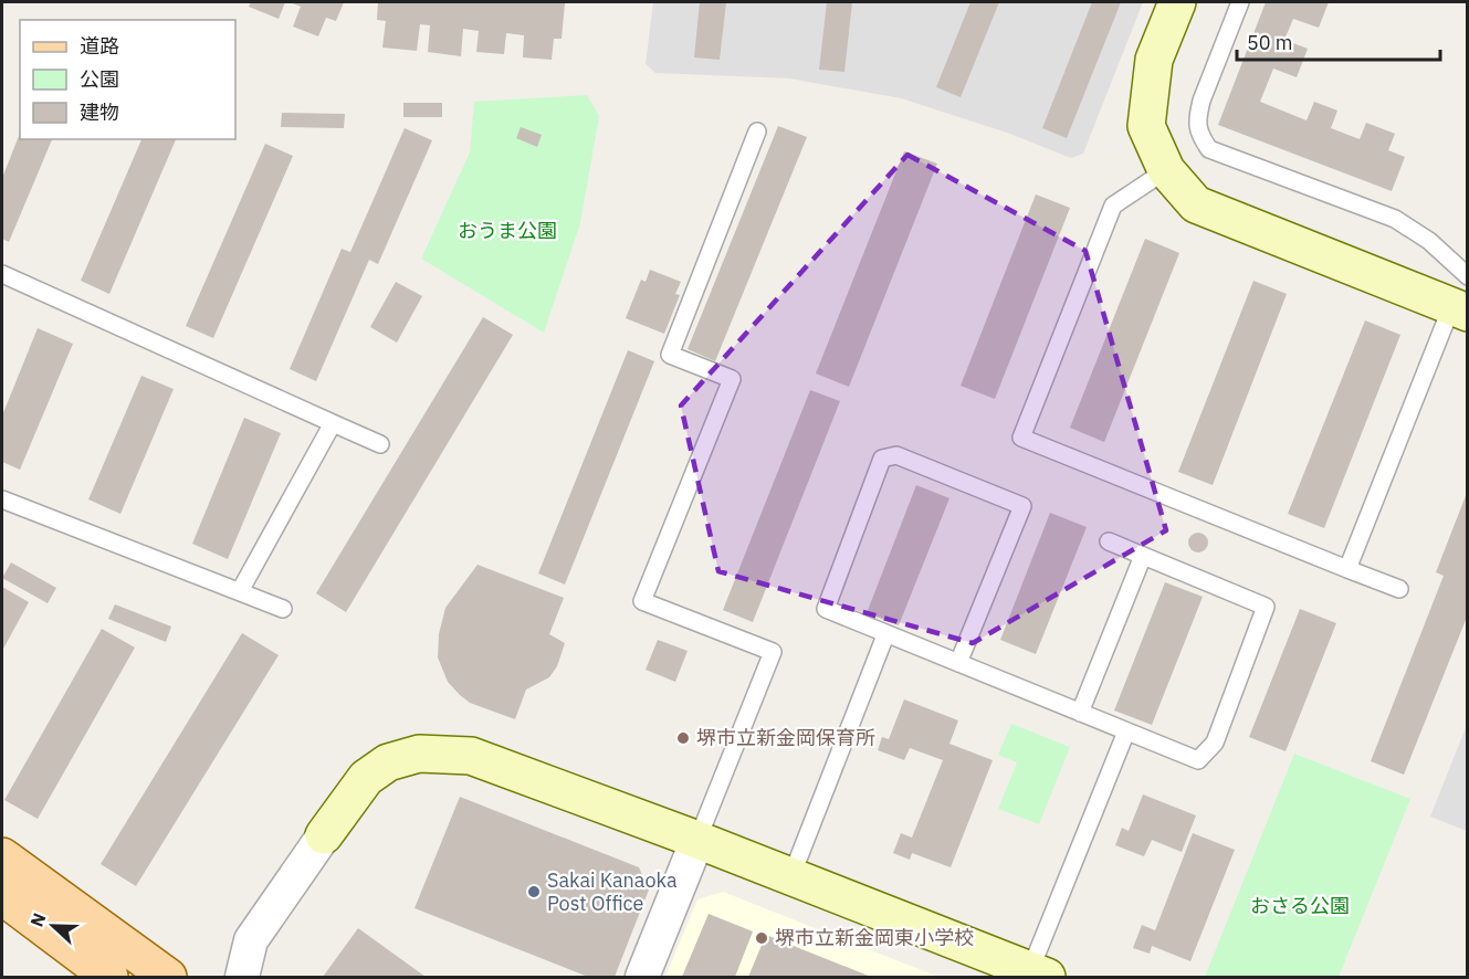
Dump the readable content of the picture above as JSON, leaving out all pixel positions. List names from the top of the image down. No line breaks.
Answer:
{"parks":["おうま公園","おさる公園"],"places":["堺市立新金岡保育所","Sakai Kanaoka Post Office","堺市立新金岡東小学校"],"legend":["道路","公園","建物"],"scale_bar":"50 m","north":"left"}
